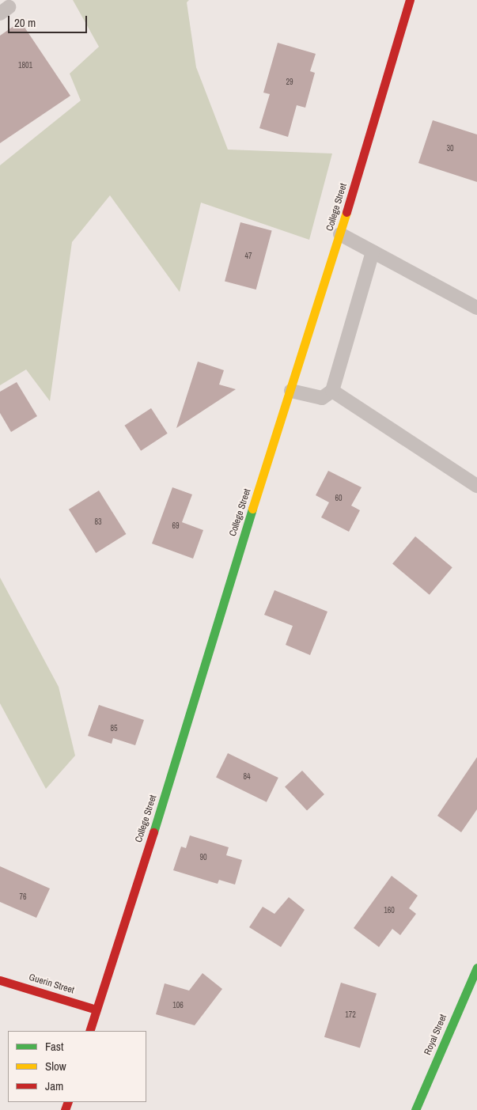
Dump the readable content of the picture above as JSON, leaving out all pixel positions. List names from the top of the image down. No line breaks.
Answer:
{"streets":{"street":["College Street","Guerin Street","Royal Street"]},"crossings":[["College Street","Guerin Street"]],"house_numbers":["1801","29","30","47","60","83","69","85","84","90","76","160","106","172"],"legend":["Fast","Slow","Jam"],"scale_bar":"20 m"}
